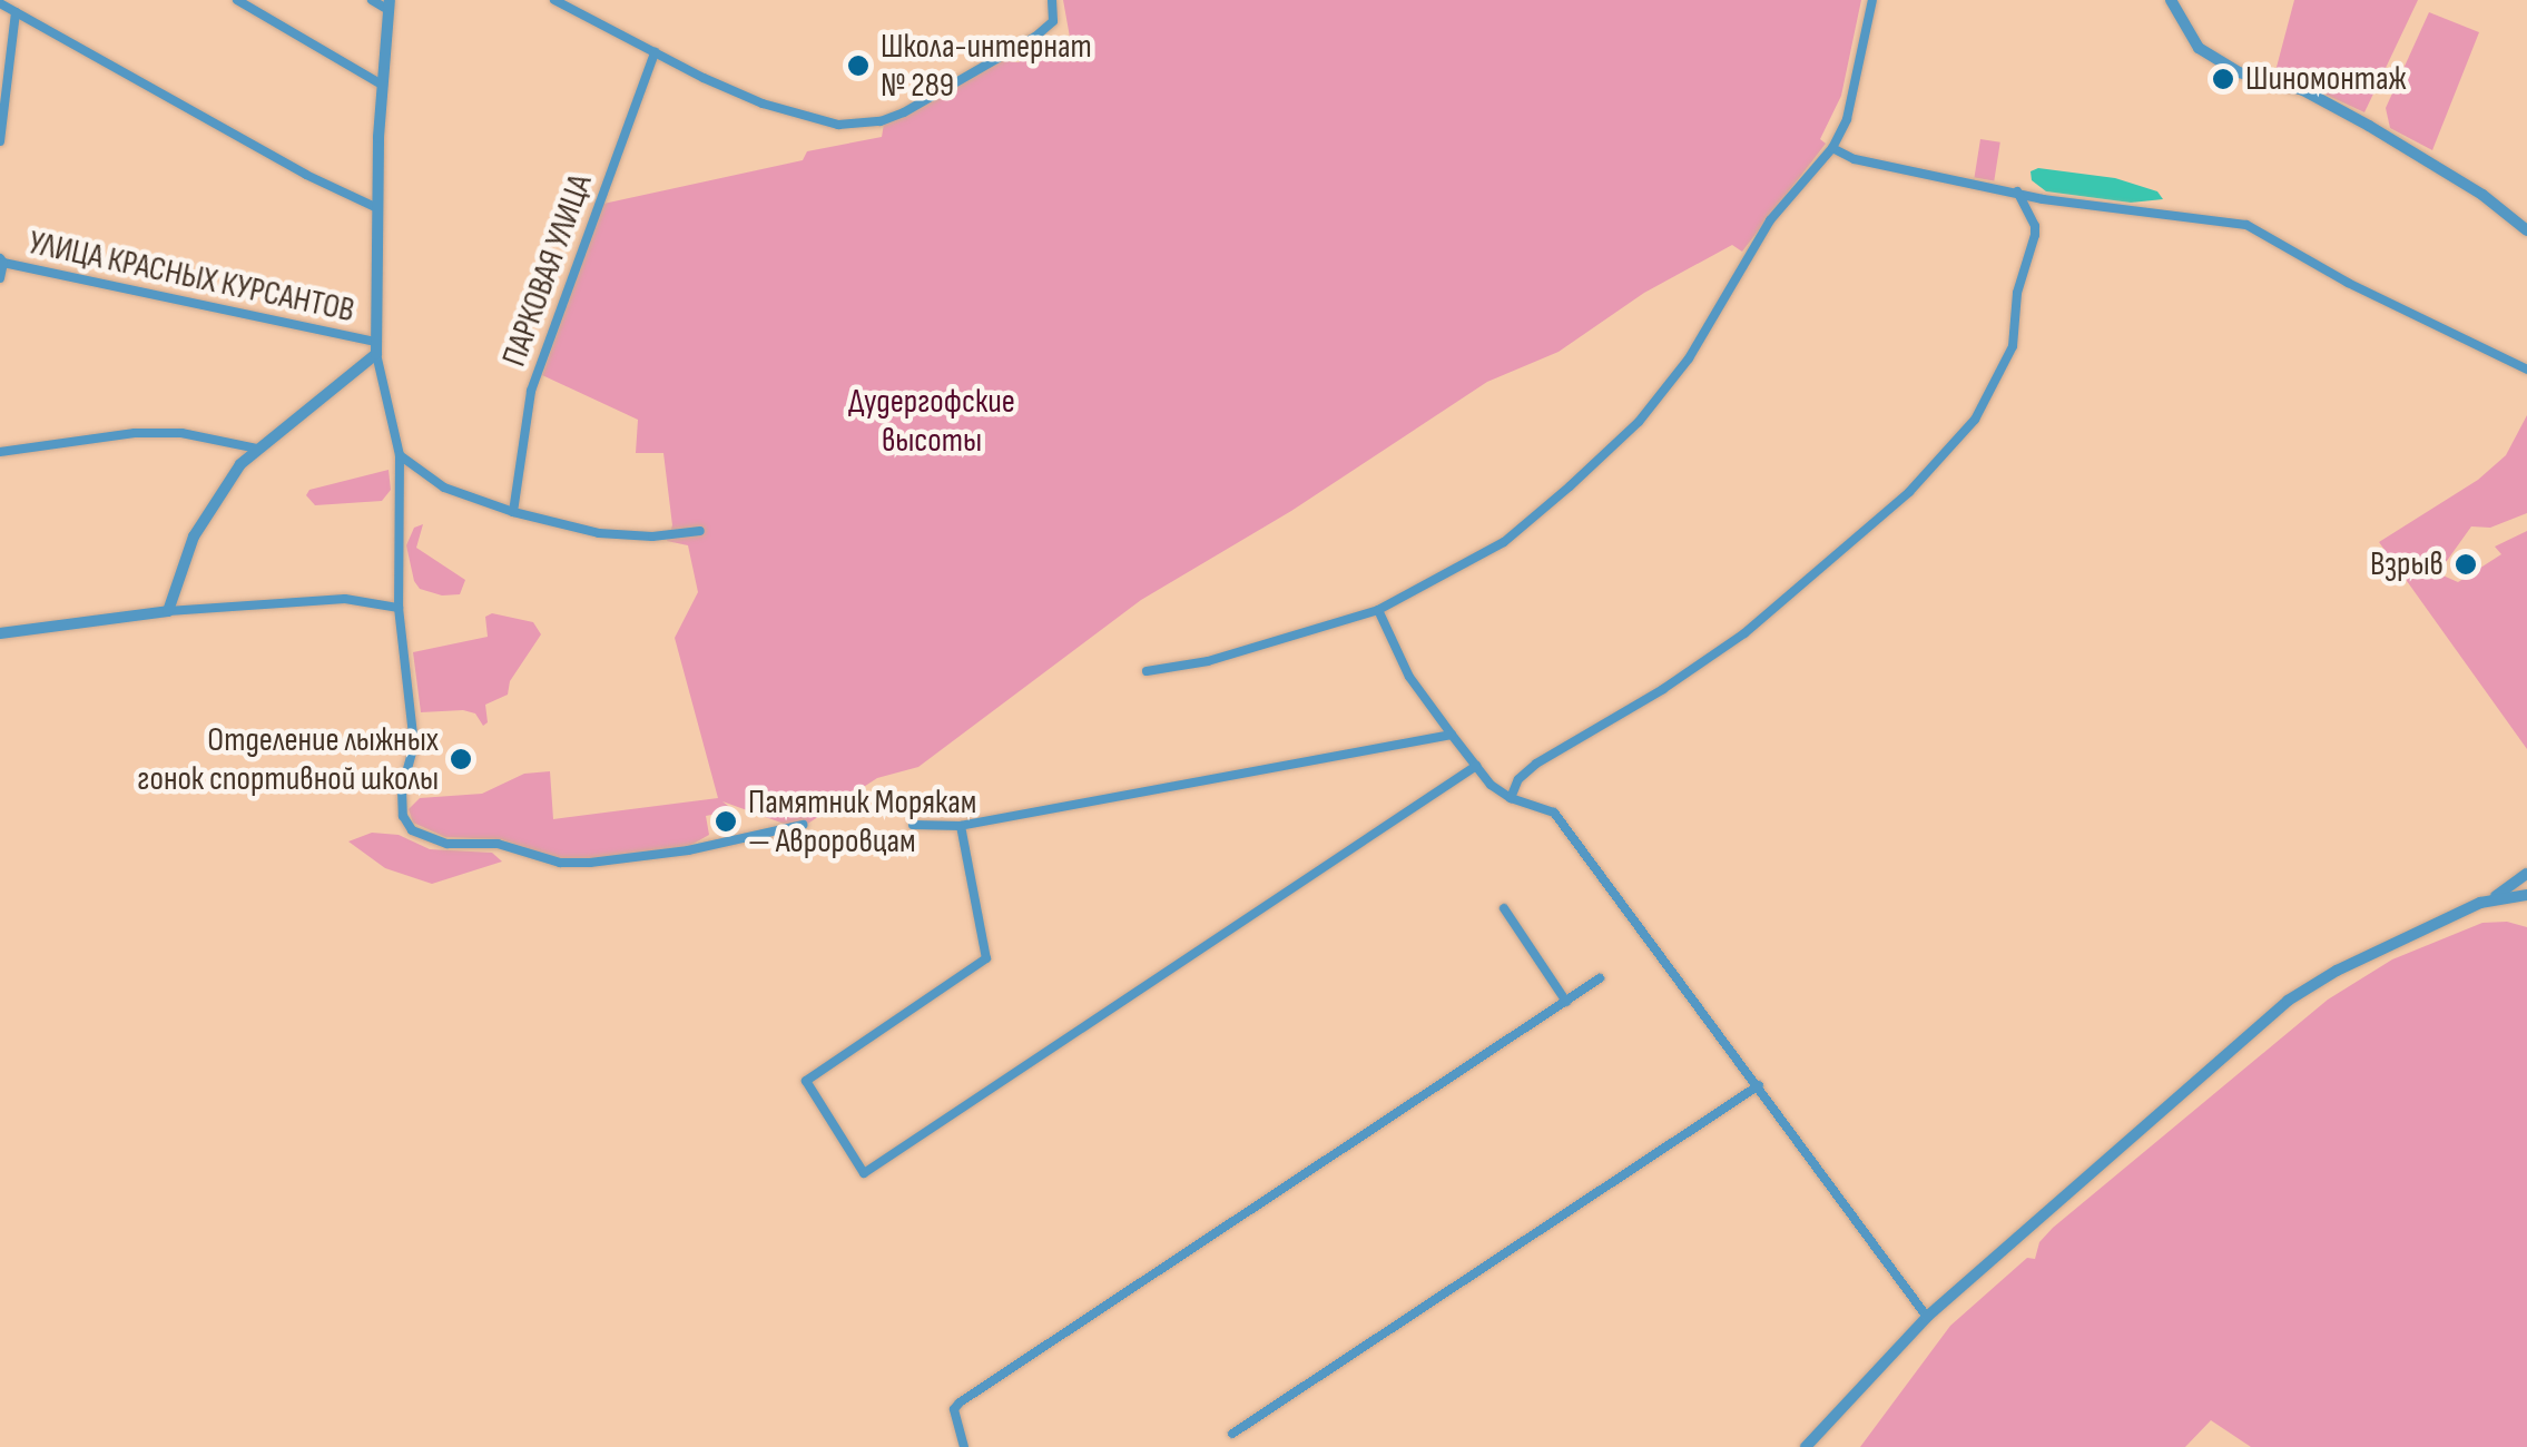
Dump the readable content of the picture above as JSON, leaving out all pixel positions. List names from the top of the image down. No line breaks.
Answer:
{"streets":{"street":["ПАРКОВАЯ УЛИЦА","УЛИЦА КРАСНЫХ КУРСАНТОВ"]},"parks":["Дудергофские высоты"],"places":["Школа-интернат № 289","Шиномонтаж","Взрыв","Отделение лыжных гонок спортивной школы","Памятник Морякам — Авроровцам"]}
